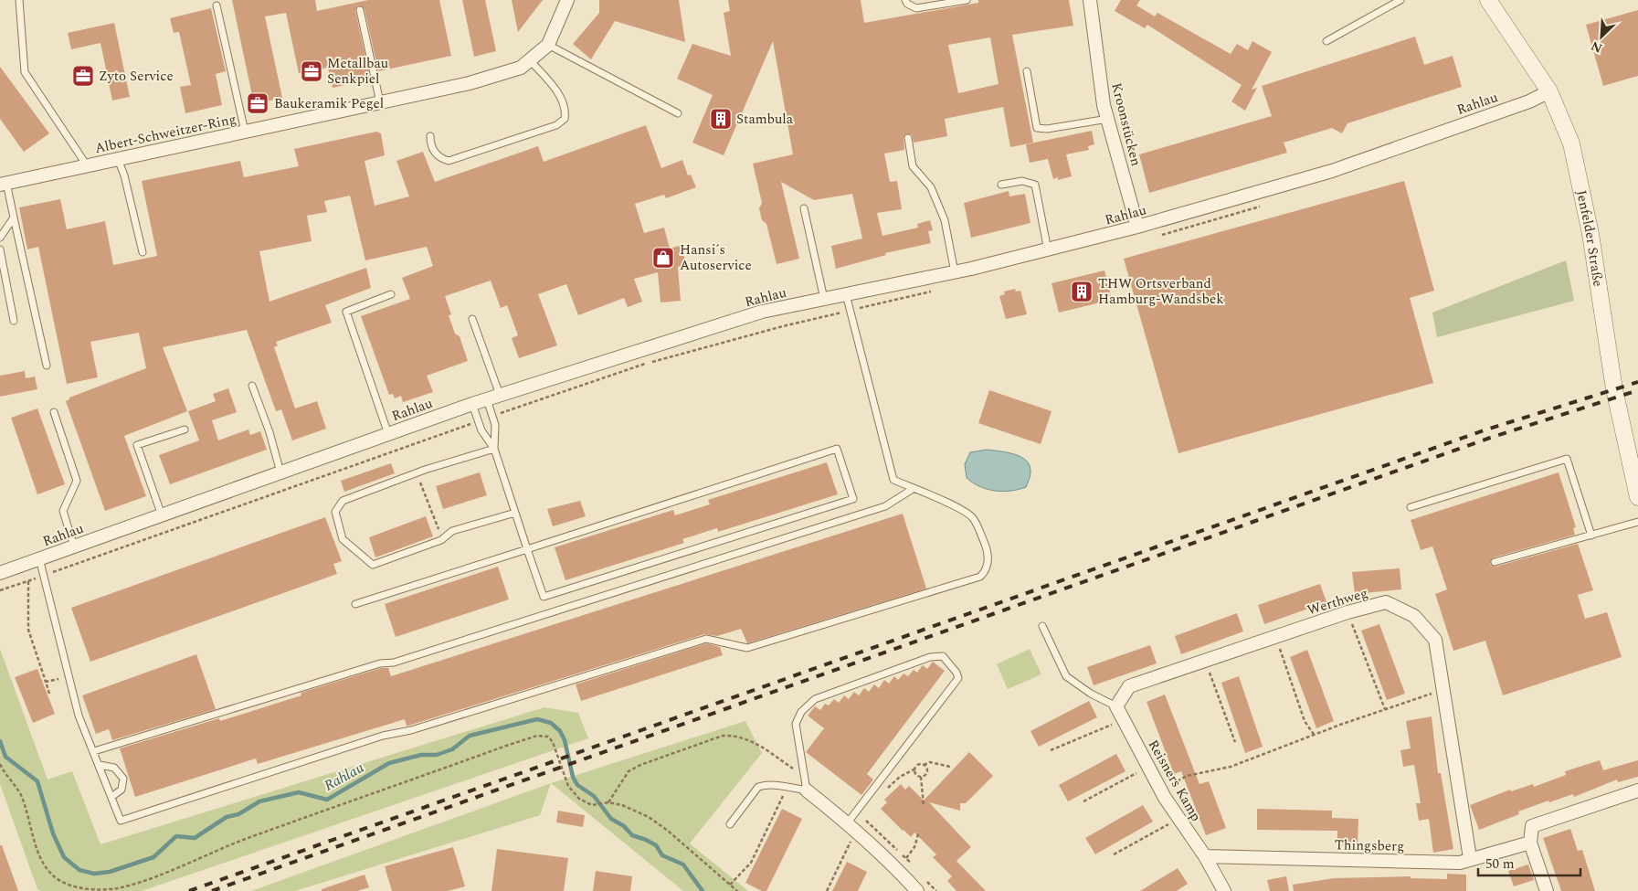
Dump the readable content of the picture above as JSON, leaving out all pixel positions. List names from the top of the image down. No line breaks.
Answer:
{"streets":{"street":["Rahlau","Kroonstücken","Albert-Schweitzer-Ring","Jenfelder Straße","Werthweg","Reisners Kamp","Thingsberg"]},"crossings":[["Rahlau","Kroonstücken"],["Rahlau","Jenfelder Straße"],["Werthweg","Reisners Kamp"],["Werthweg","Thingsberg"],["Reisners Kamp","Thingsberg"]],"water":["Rahlau"],"places":{"office":["Metallbau Senkpiel","Zyto Service","Baukeramik Pegel"],"building":["Stambula","THW Ortsverband Hamburg-Wandsbek"],"shop":["Hansi´s Autoservice"]},"scale_bar":"50 m","north":"bottom left"}
